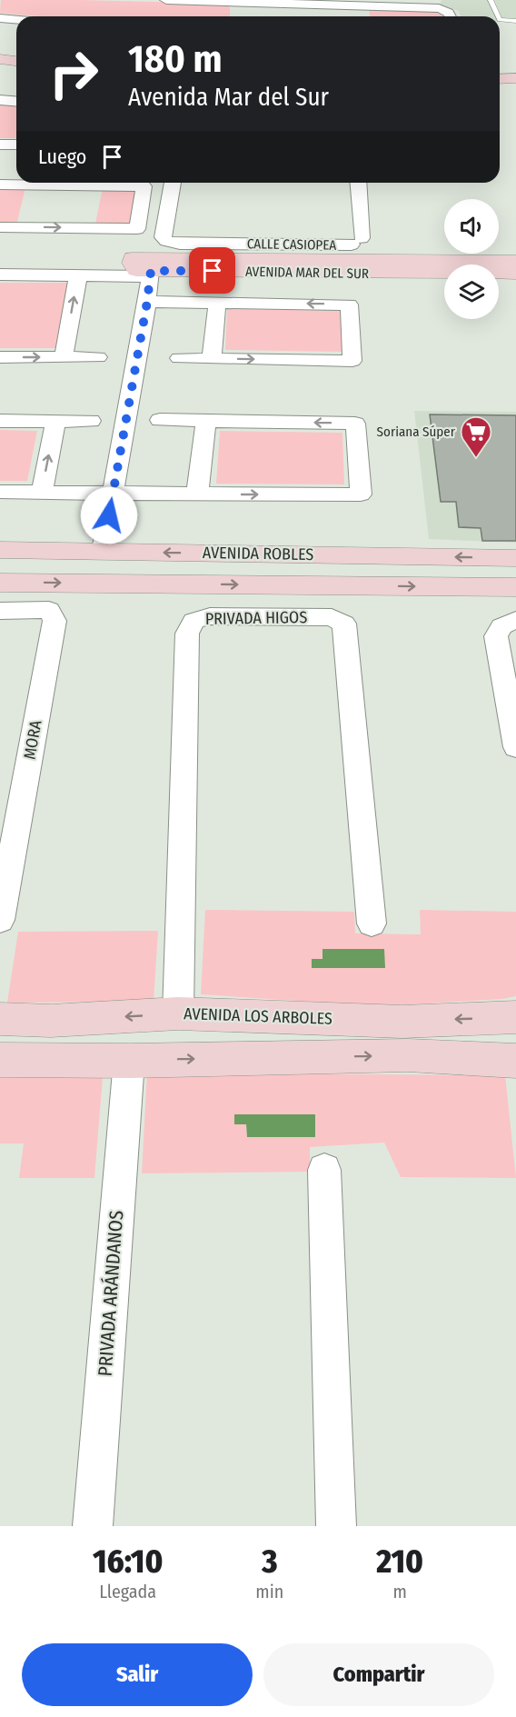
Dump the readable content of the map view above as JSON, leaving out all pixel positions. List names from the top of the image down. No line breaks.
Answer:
{"streets":{"street":["CALLE CASIOPEA","AVENIDA MAR DEL SUR","AVENIDA ROBLES","PRIVADA HIGOS","MORA","AVENIDA LOS ARBOLES","PRIVADA ARÁNDANOS"]},"crossings":[["CALLE CASIOPEA","AVENIDA MAR DEL SUR"],["PRIVADA HIGOS","AVENIDA LOS ARBOLES"],["AVENIDA LOS ARBOLES","PRIVADA ARÁNDANOS"]],"places":{"supermarket":["Soriana Súper"]},"page":{"turn":["180 m","Avenida Mar del Sur"],"then":"Luego","eta":["16:10","Llegada","3","min","210","m"],"buttons":["Salir","Compartir"]}}
